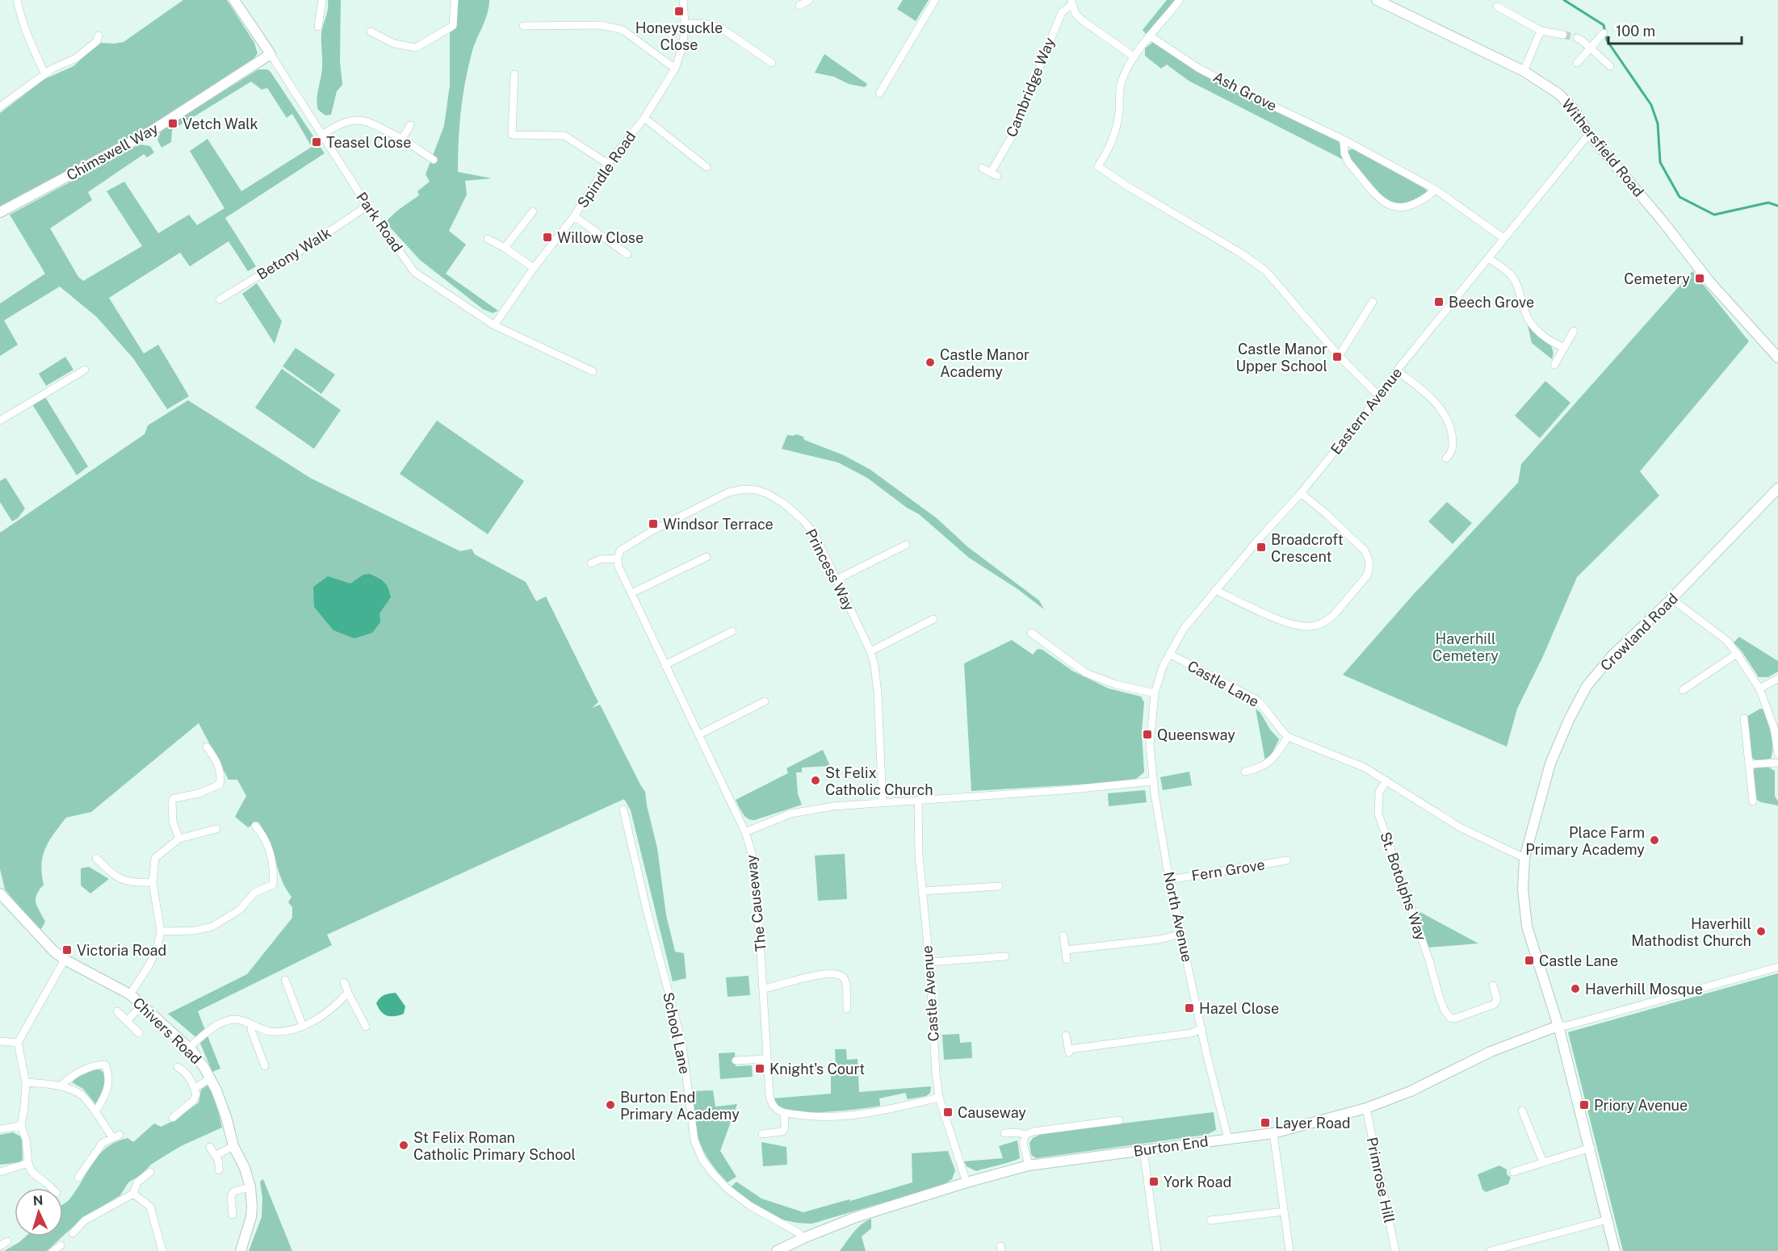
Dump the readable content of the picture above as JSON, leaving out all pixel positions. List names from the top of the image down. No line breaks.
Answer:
{"streets":{"street":["Cambridge Way","Ash Grove","Withersfield Road","Chimswell Way","Spindle Road","Park Road","Betony Walk","Eastern Avenue","Princess Way","Crowland Road","Castle Lane","Fern Grove","St. Botolphs Way","The Causeway","North Avenue","Castle Avenue","Chivers Road","School Lane","Burton End","Primrose Hill"]},"crossings":[["Ash Grove","Eastern Avenue"],["Withersfield Road","Eastern Avenue"],["Chimswell Way","Park Road"],["Spindle Road","Park Road"],["Park Road","Betony Walk"],["Eastern Avenue","Castle Lane"],["Eastern Avenue","North Avenue"],["Princess Way","The Causeway"],["Crowland Road","Castle Lane"],["Crowland Road","Burton End"],["Castle Lane","St. Botolphs Way"],["Fern Grove","North Avenue"],["North Avenue","Burton End"],["Castle Avenue","Burton End"],["School Lane","Burton End"],["Burton End","Primrose Hill"]],"parks":["Haverhill Cemetery"],"places":{"transit":["Honeysuckle Close","Vetch Walk","Teasel Close","Willow Close","Cemetery","Beech Grove","Castle Manor Upper School","Windsor Terrace","Broadcroft Crescent","Queensway","Victoria Road","Castle Lane","Hazel Close","Knight's Court","Priory Avenue","Causeway","Layer Road","York Road"],"other":["Castle Manor Academy","St Felix Catholic Church","Place Farm Primary Academy","Haverhill Mathodist Church","Haverhill Mosque","Burton End Primary Academy","St Felix Roman Catholic Primary School"]},"scale_bar":"100 m","north":"top"}
